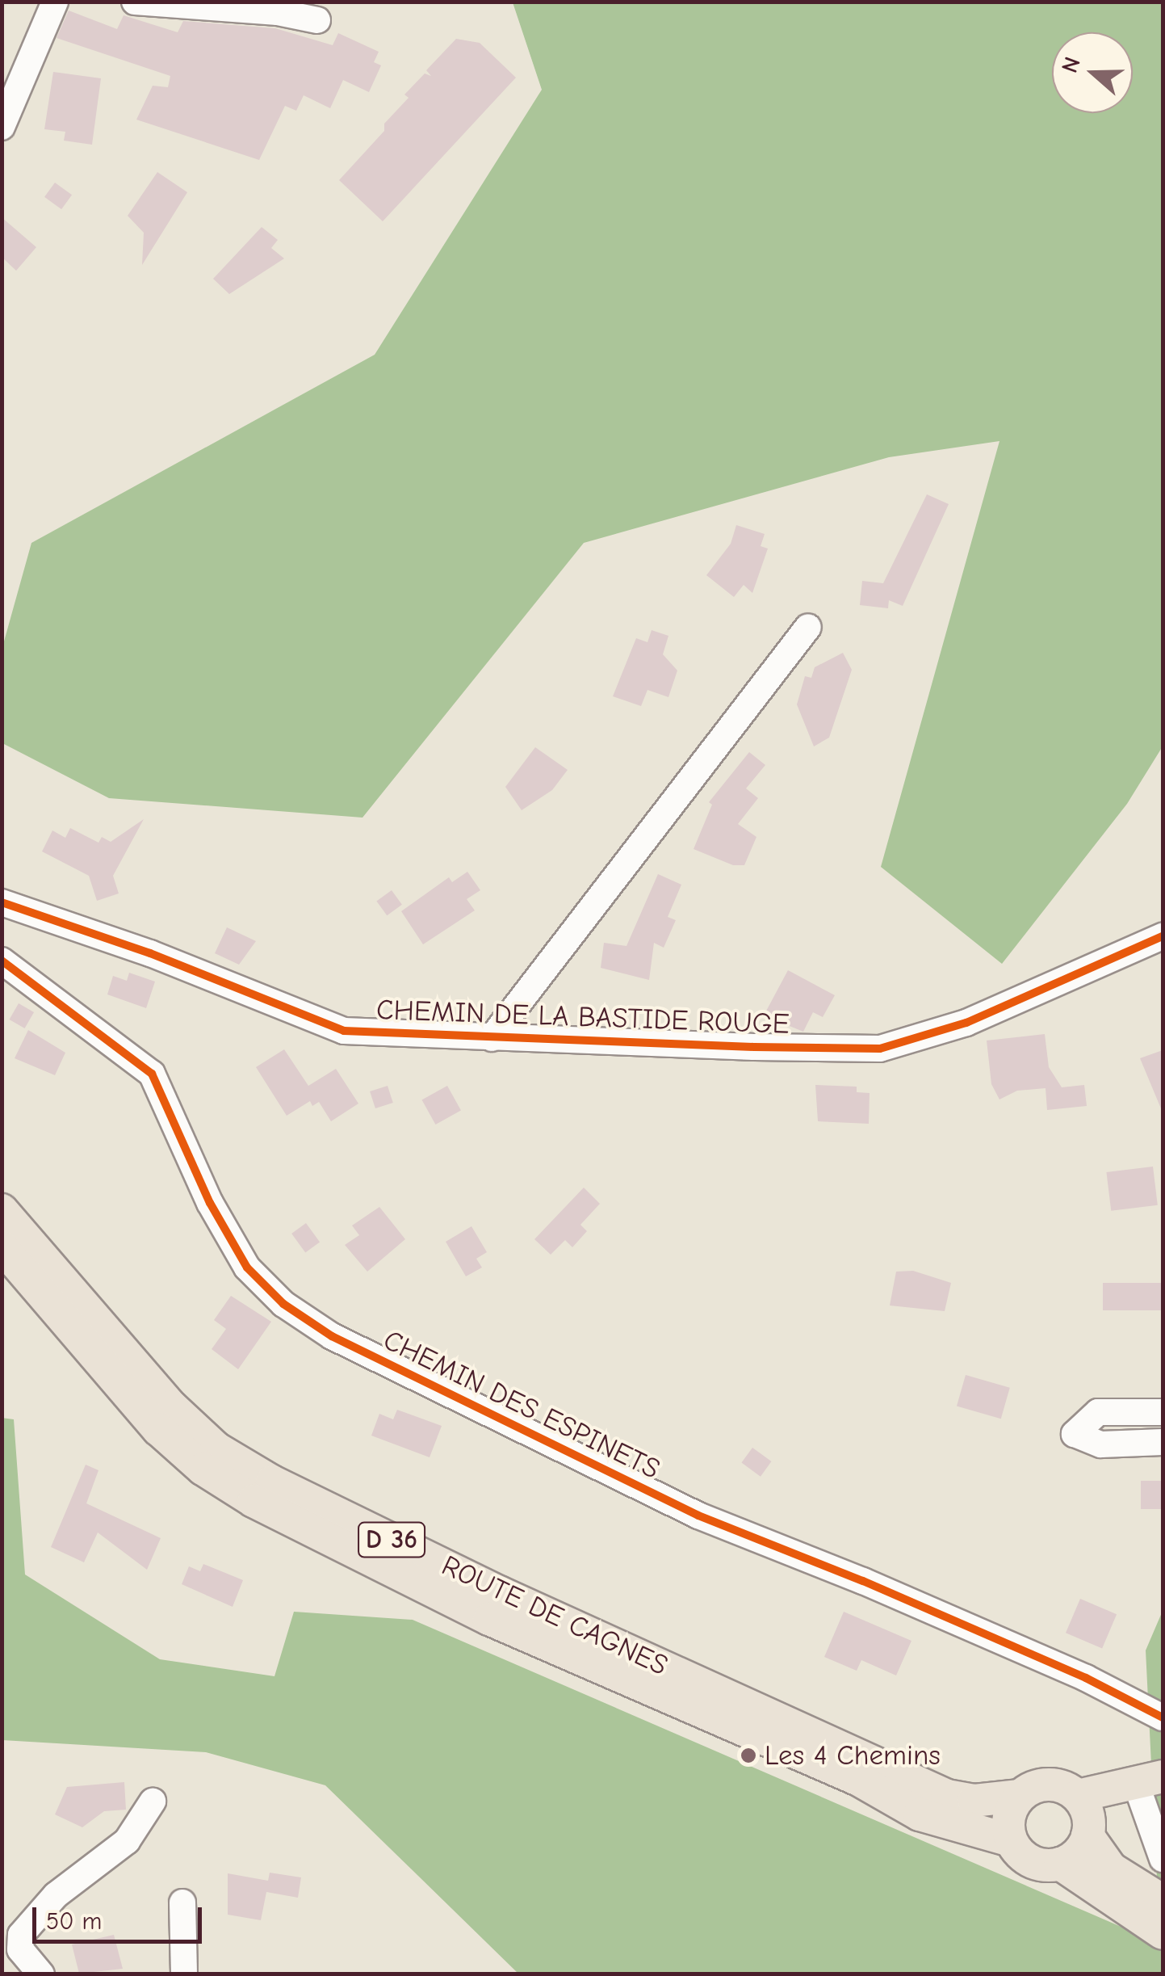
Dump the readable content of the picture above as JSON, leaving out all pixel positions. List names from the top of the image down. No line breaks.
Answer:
{"streets":{"main road":["D 36","ROUTE DE CAGNES"],"street":["CHEMIN DE LA BASTIDE ROUGE","CHEMIN DES ESPINETS"]},"places":["Les 4 Chemins"],"scale_bar":"50 m","north":"left"}
